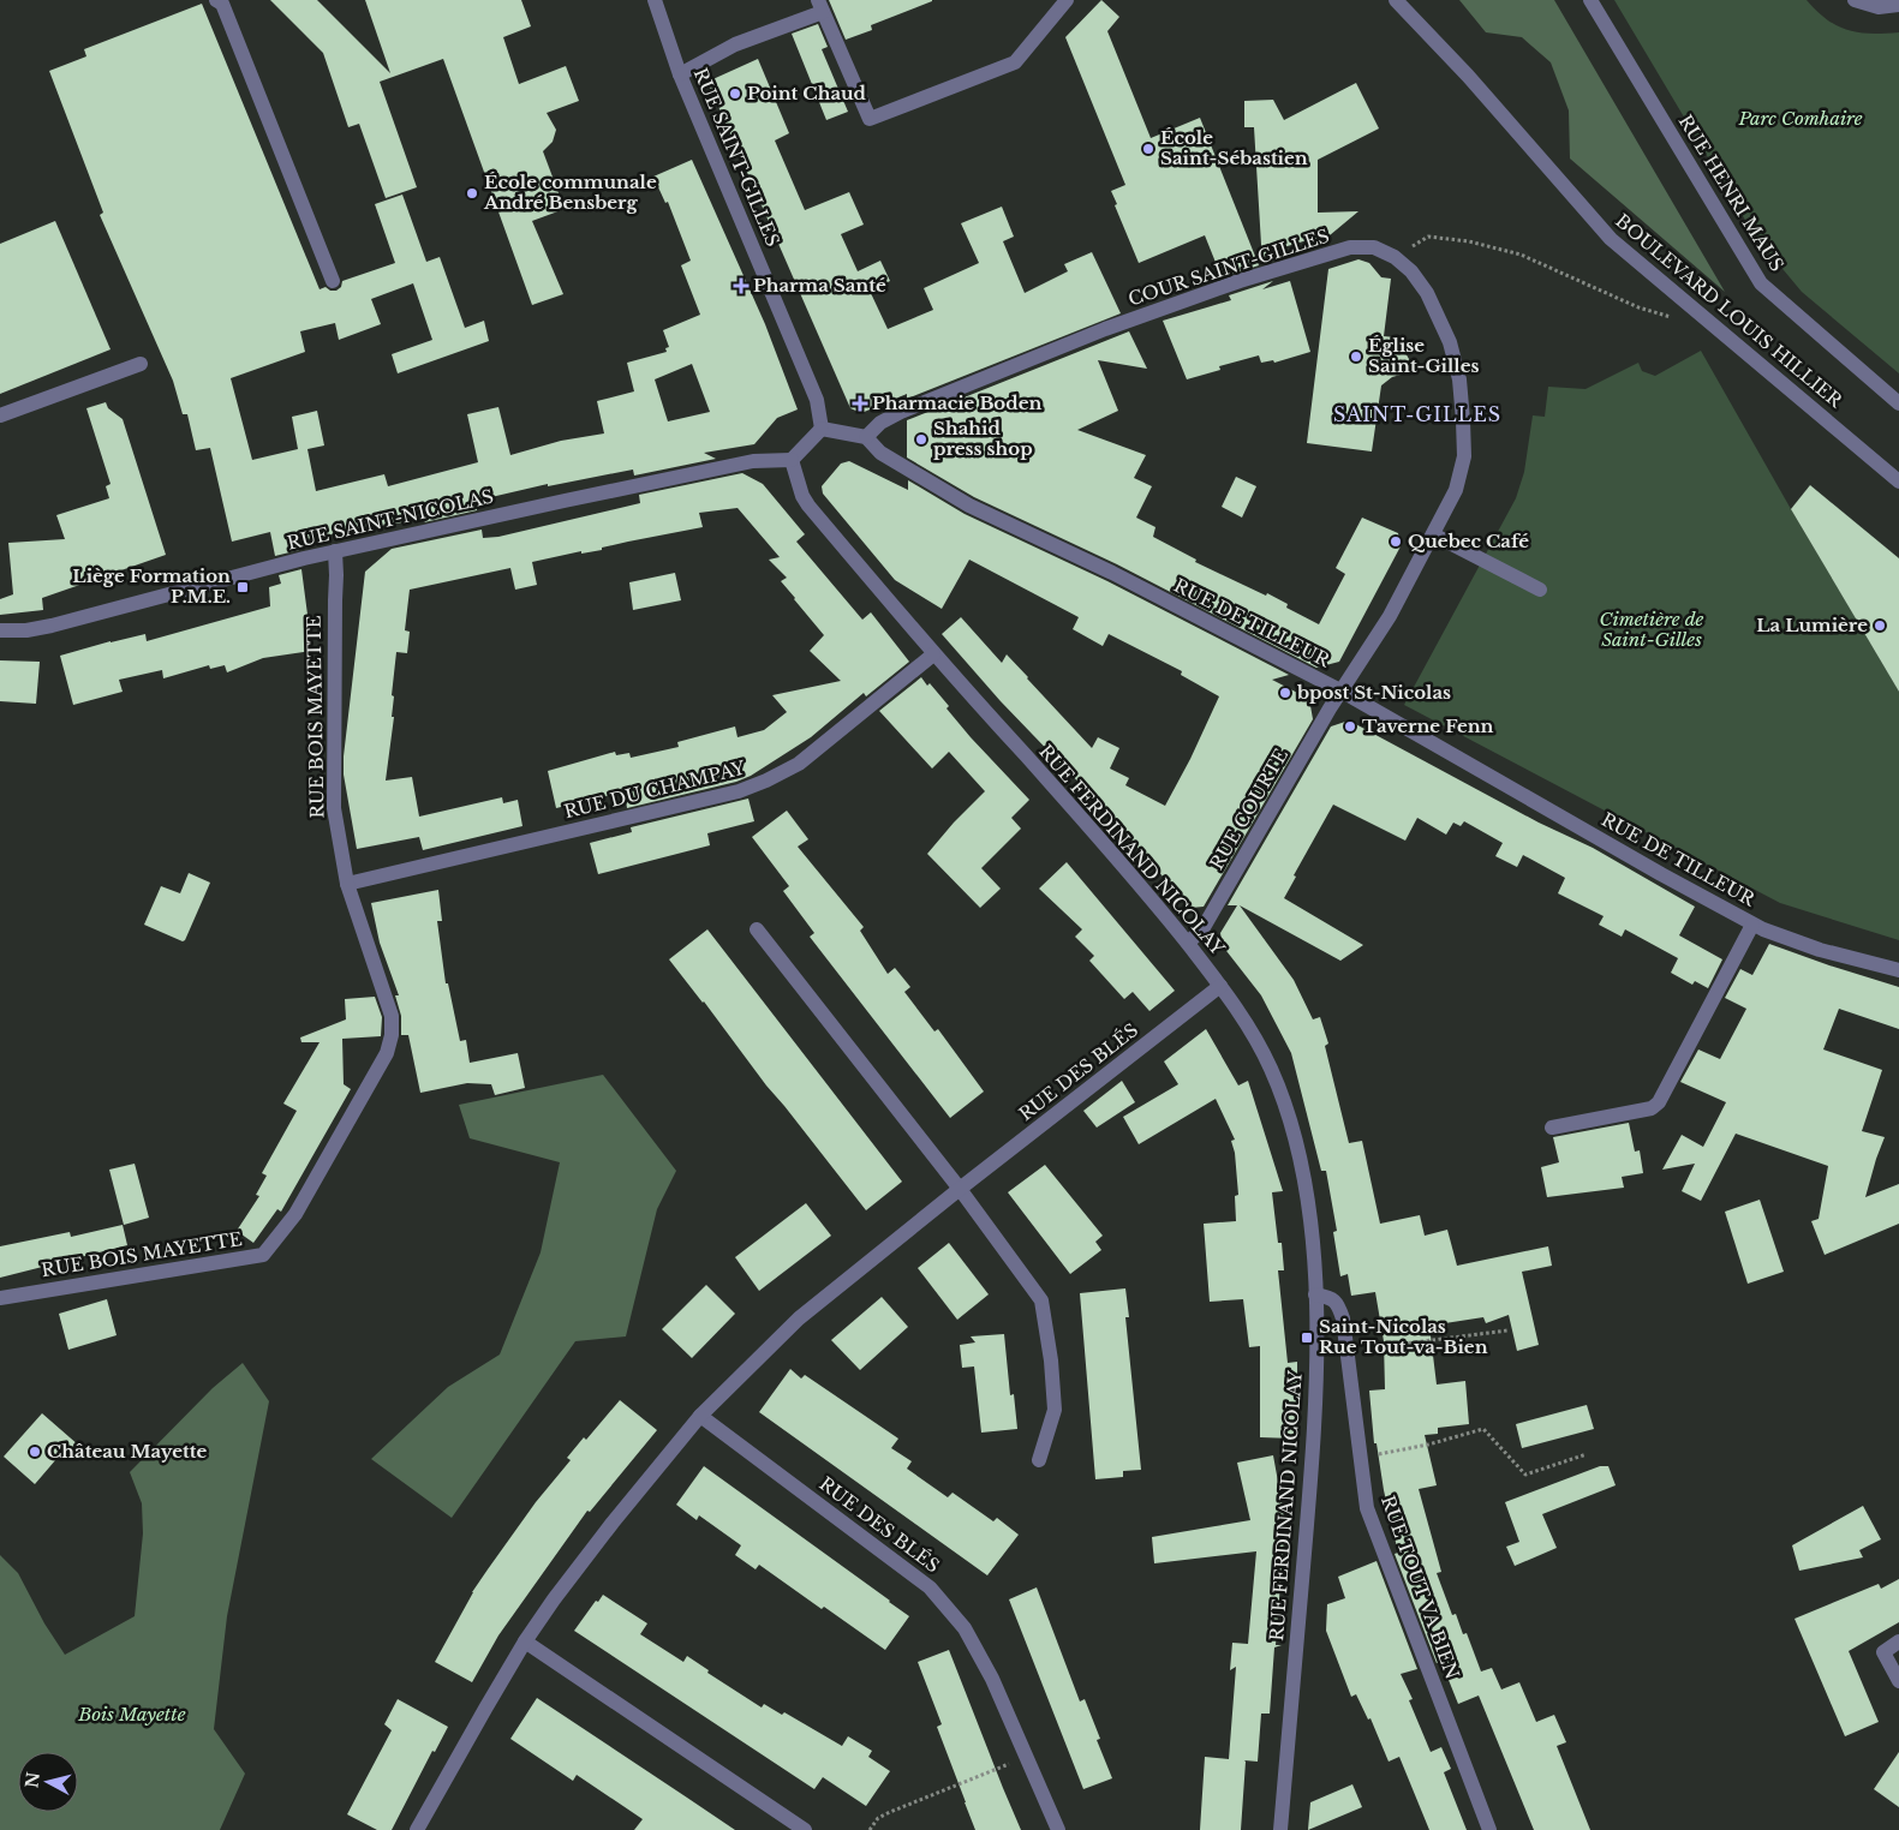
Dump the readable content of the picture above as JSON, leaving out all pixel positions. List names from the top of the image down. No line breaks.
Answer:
{"streets":{"street":["RUE SAINT-GILLES","RUE HENRI MAUS","COUR SAINT-GILLES","BOULEVARD LOUIS HILLIER","RUE SAINT-NICOLAS","RUE DE TILLEUR","RUE BOIS MAYETTE","RUE DU CHAMPAY","RUE COURTE","RUE FERDINAND NICOLAY","RUE DES BLÉS","RUE TOUT VA BIEN"]},"crossings":[["COUR SAINT-GILLES","RUE DE TILLEUR"],["COUR SAINT-GILLES","RUE COURTE"],["RUE SAINT-NICOLAS","RUE BOIS MAYETTE"],["RUE SAINT-NICOLAS","RUE FERDINAND NICOLAY"],["RUE DE TILLEUR","RUE COURTE"],["RUE BOIS MAYETTE","RUE DU CHAMPAY"],["RUE DU CHAMPAY","RUE FERDINAND NICOLAY"],["RUE COURTE","RUE FERDINAND NICOLAY"],["RUE FERDINAND NICOLAY","RUE DES BLÉS"],["RUE FERDINAND NICOLAY","RUE TOUT VA BIEN"]],"districts":["SAINT-GILLES"],"parks":["Parc Comhaire","Cimetière de Saint-Gilles","Bois Mayette"],"places":{"other":["Point Chaud","École Saint-Sébastien","École communale André Bensberg","Église Saint-Gilles","Shahid press shop","Quebec Café","La Lumière","bpost St-Nicolas","Taverne Fenn","Château Mayette"],"health":["Pharma Santé","Pharmacie Boden"],"transit":["Liège Formation P.M.E.","Saint-Nicolas Rue Tout-va-Bien"]},"north":"left"}
